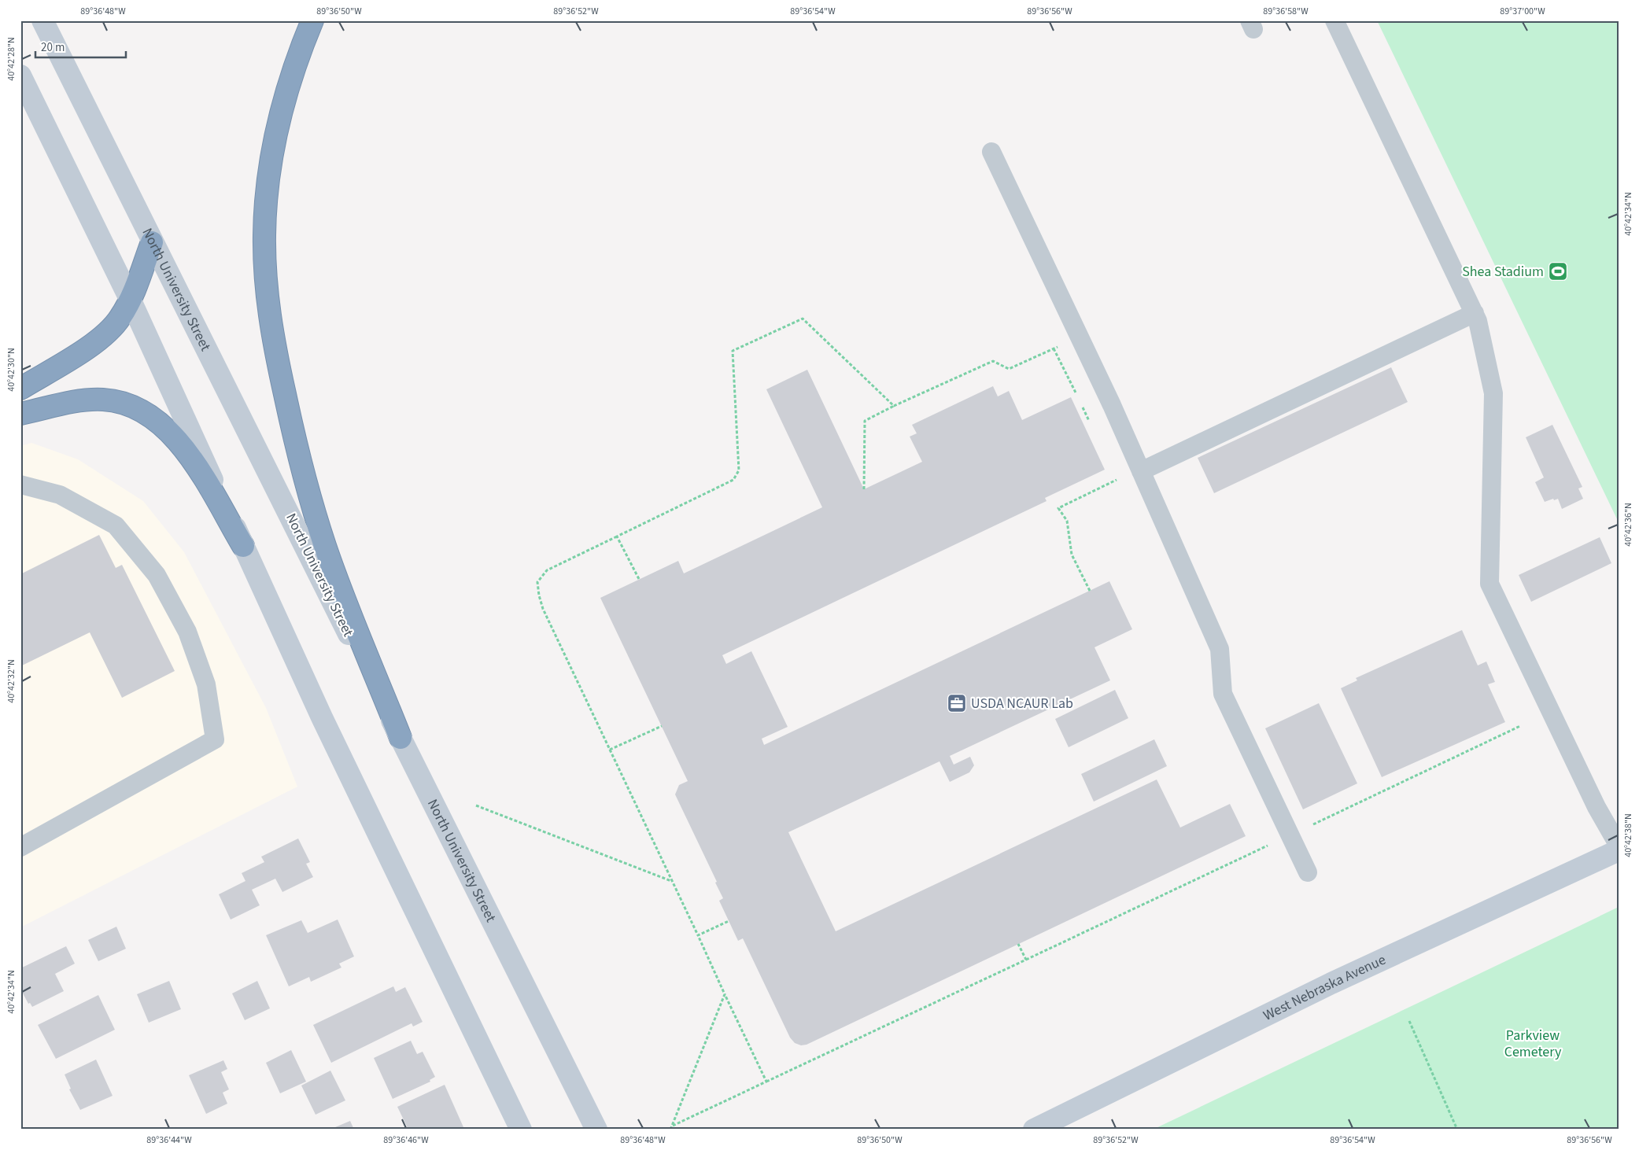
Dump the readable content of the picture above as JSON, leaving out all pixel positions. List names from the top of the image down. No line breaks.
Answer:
{"streets":{"main road":["North University Street","West Nebraska Avenue"]},"parks":["Parkview Cemetery"],"places":{"sports":["Shea Stadium"],"office":["USDA NCAUR Lab"]},"scale_bar":"20 m","coordinates":["89°36'48\"W","89°36'50\"W","89°36'52\"W","89°36'54\"W","89°36'56\"W","89°36'58\"W","89°37'00\"W","40°42'28\"N","40°42'34\"N","40°42'30\"N","40°42'36\"N","40°42'32\"N","40°42'38\"N","89°36'44\"W","89°36'46\"W"]}
